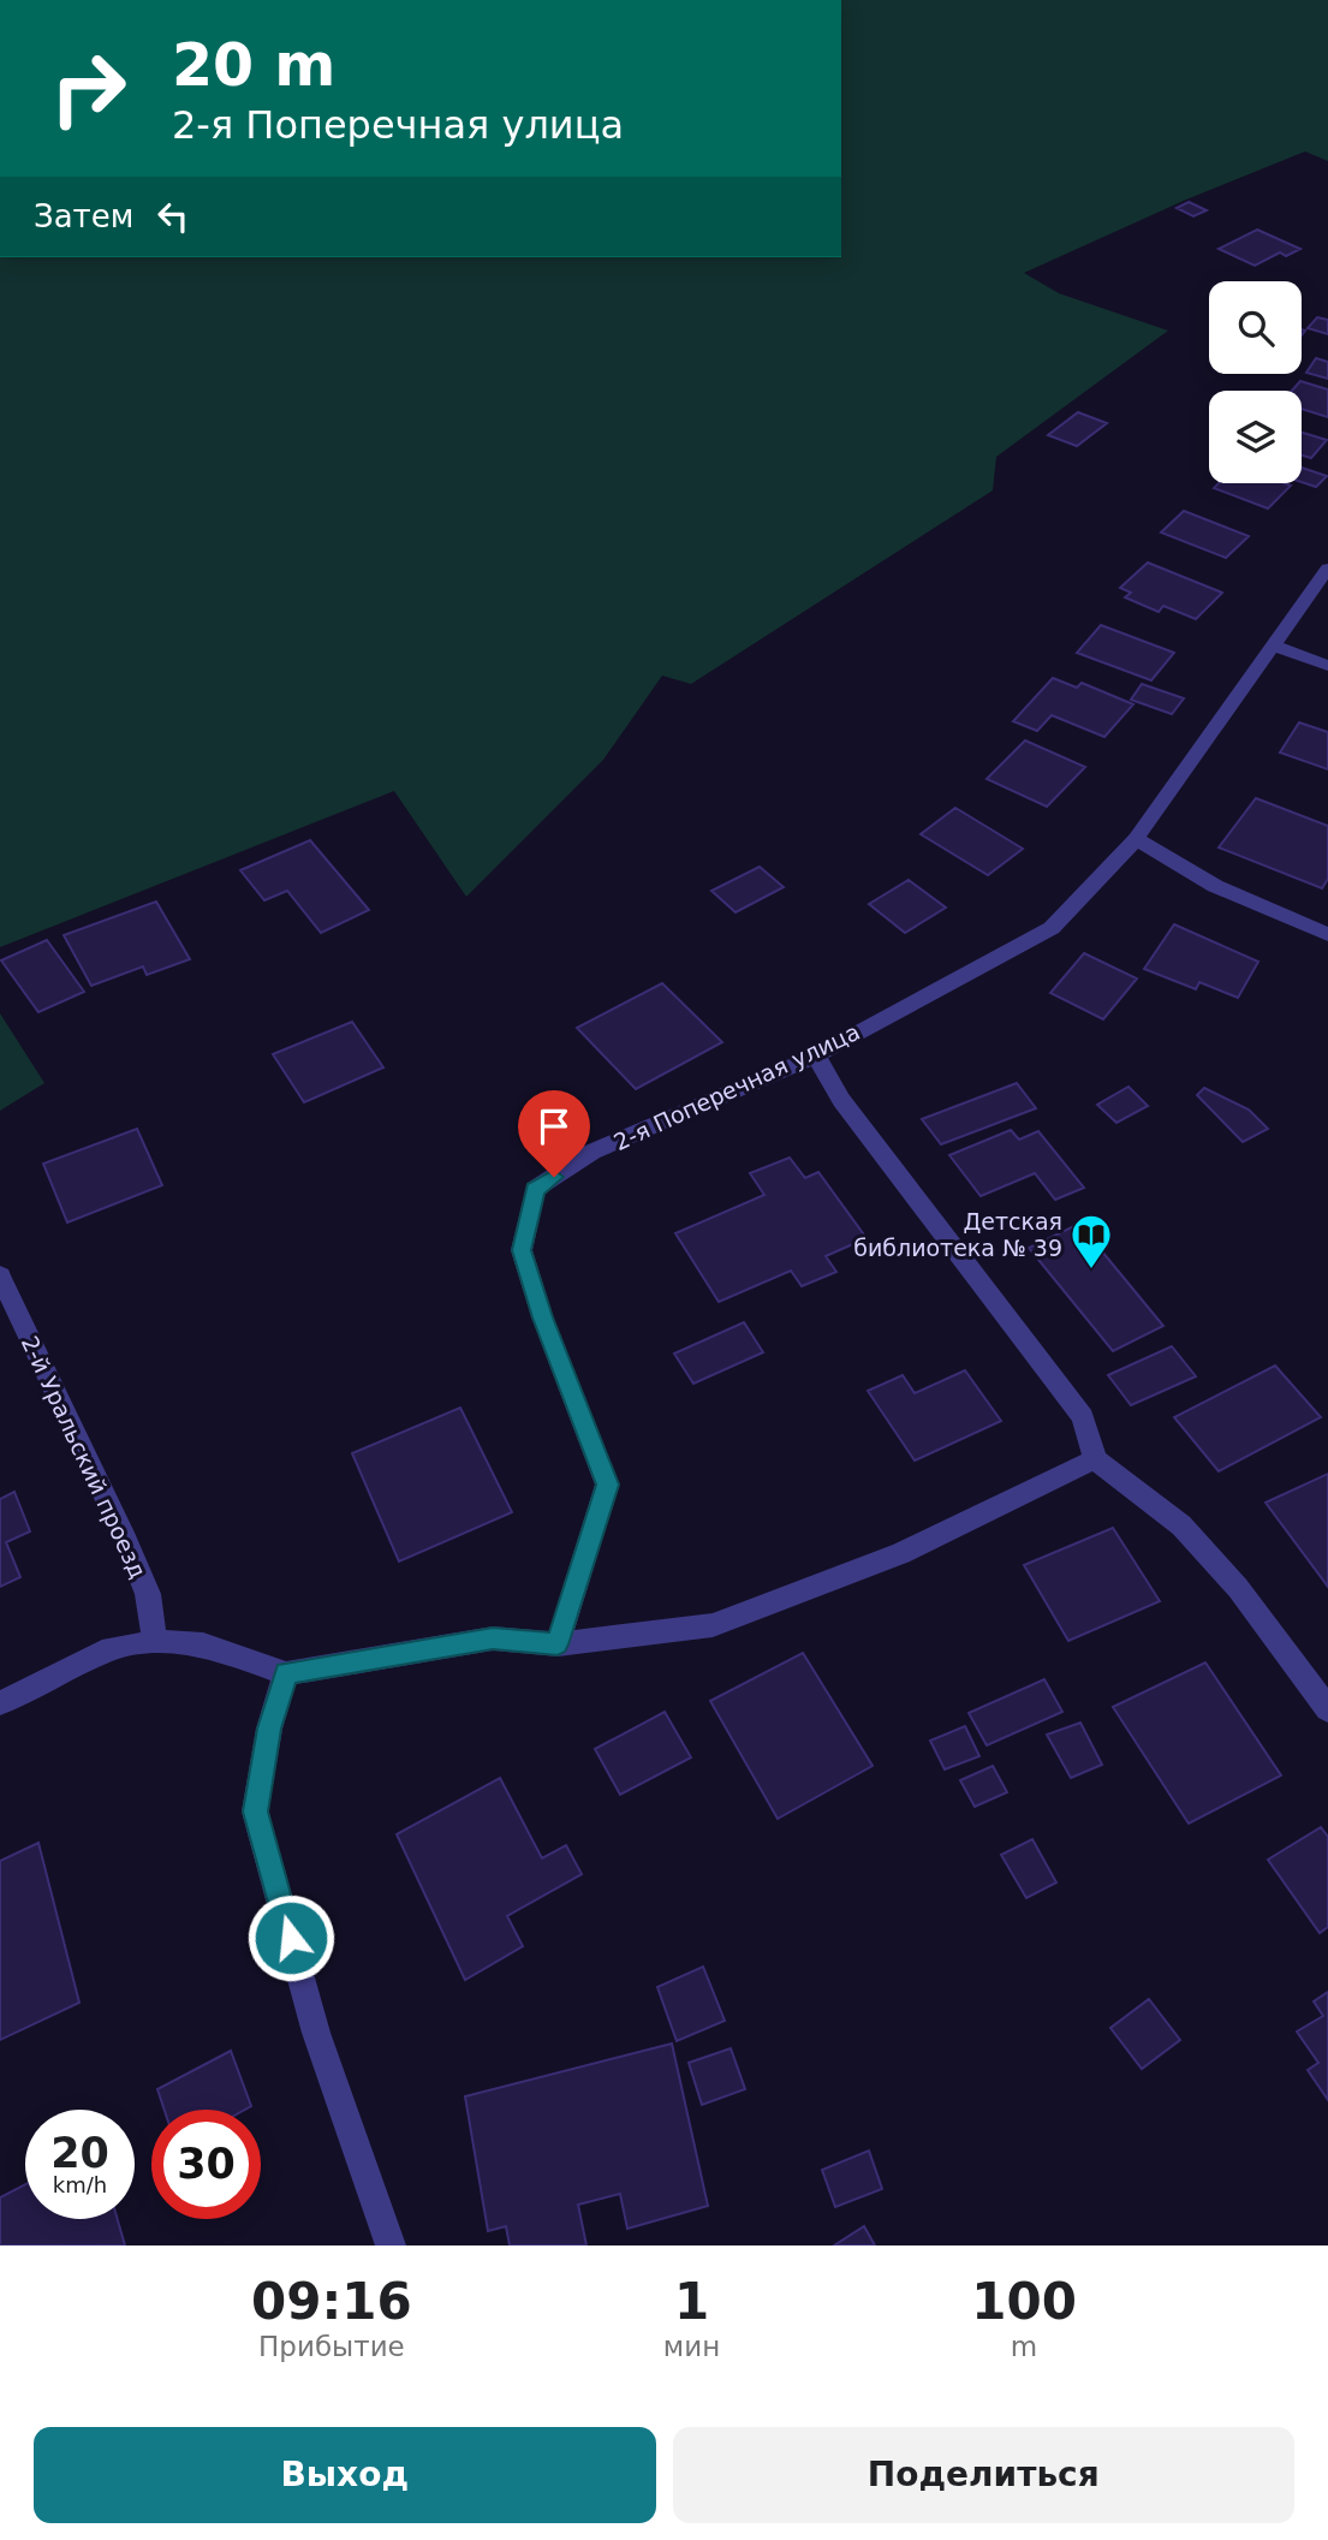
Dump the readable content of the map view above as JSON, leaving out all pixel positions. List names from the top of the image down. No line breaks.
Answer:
{"streets":{"street":["2-я Поперечная улица","2-й Уральский проезд"]},"places":{"library":["Детская библиотека № 39"]},"page":{"turn":["20 m","2-я Поперечная улица"],"then":"Затем","speed":"20 km/h","limit":"30","eta":["09:16","Прибытие","1","мин","100","m"],"buttons":["Выход","Поделиться"]}}
